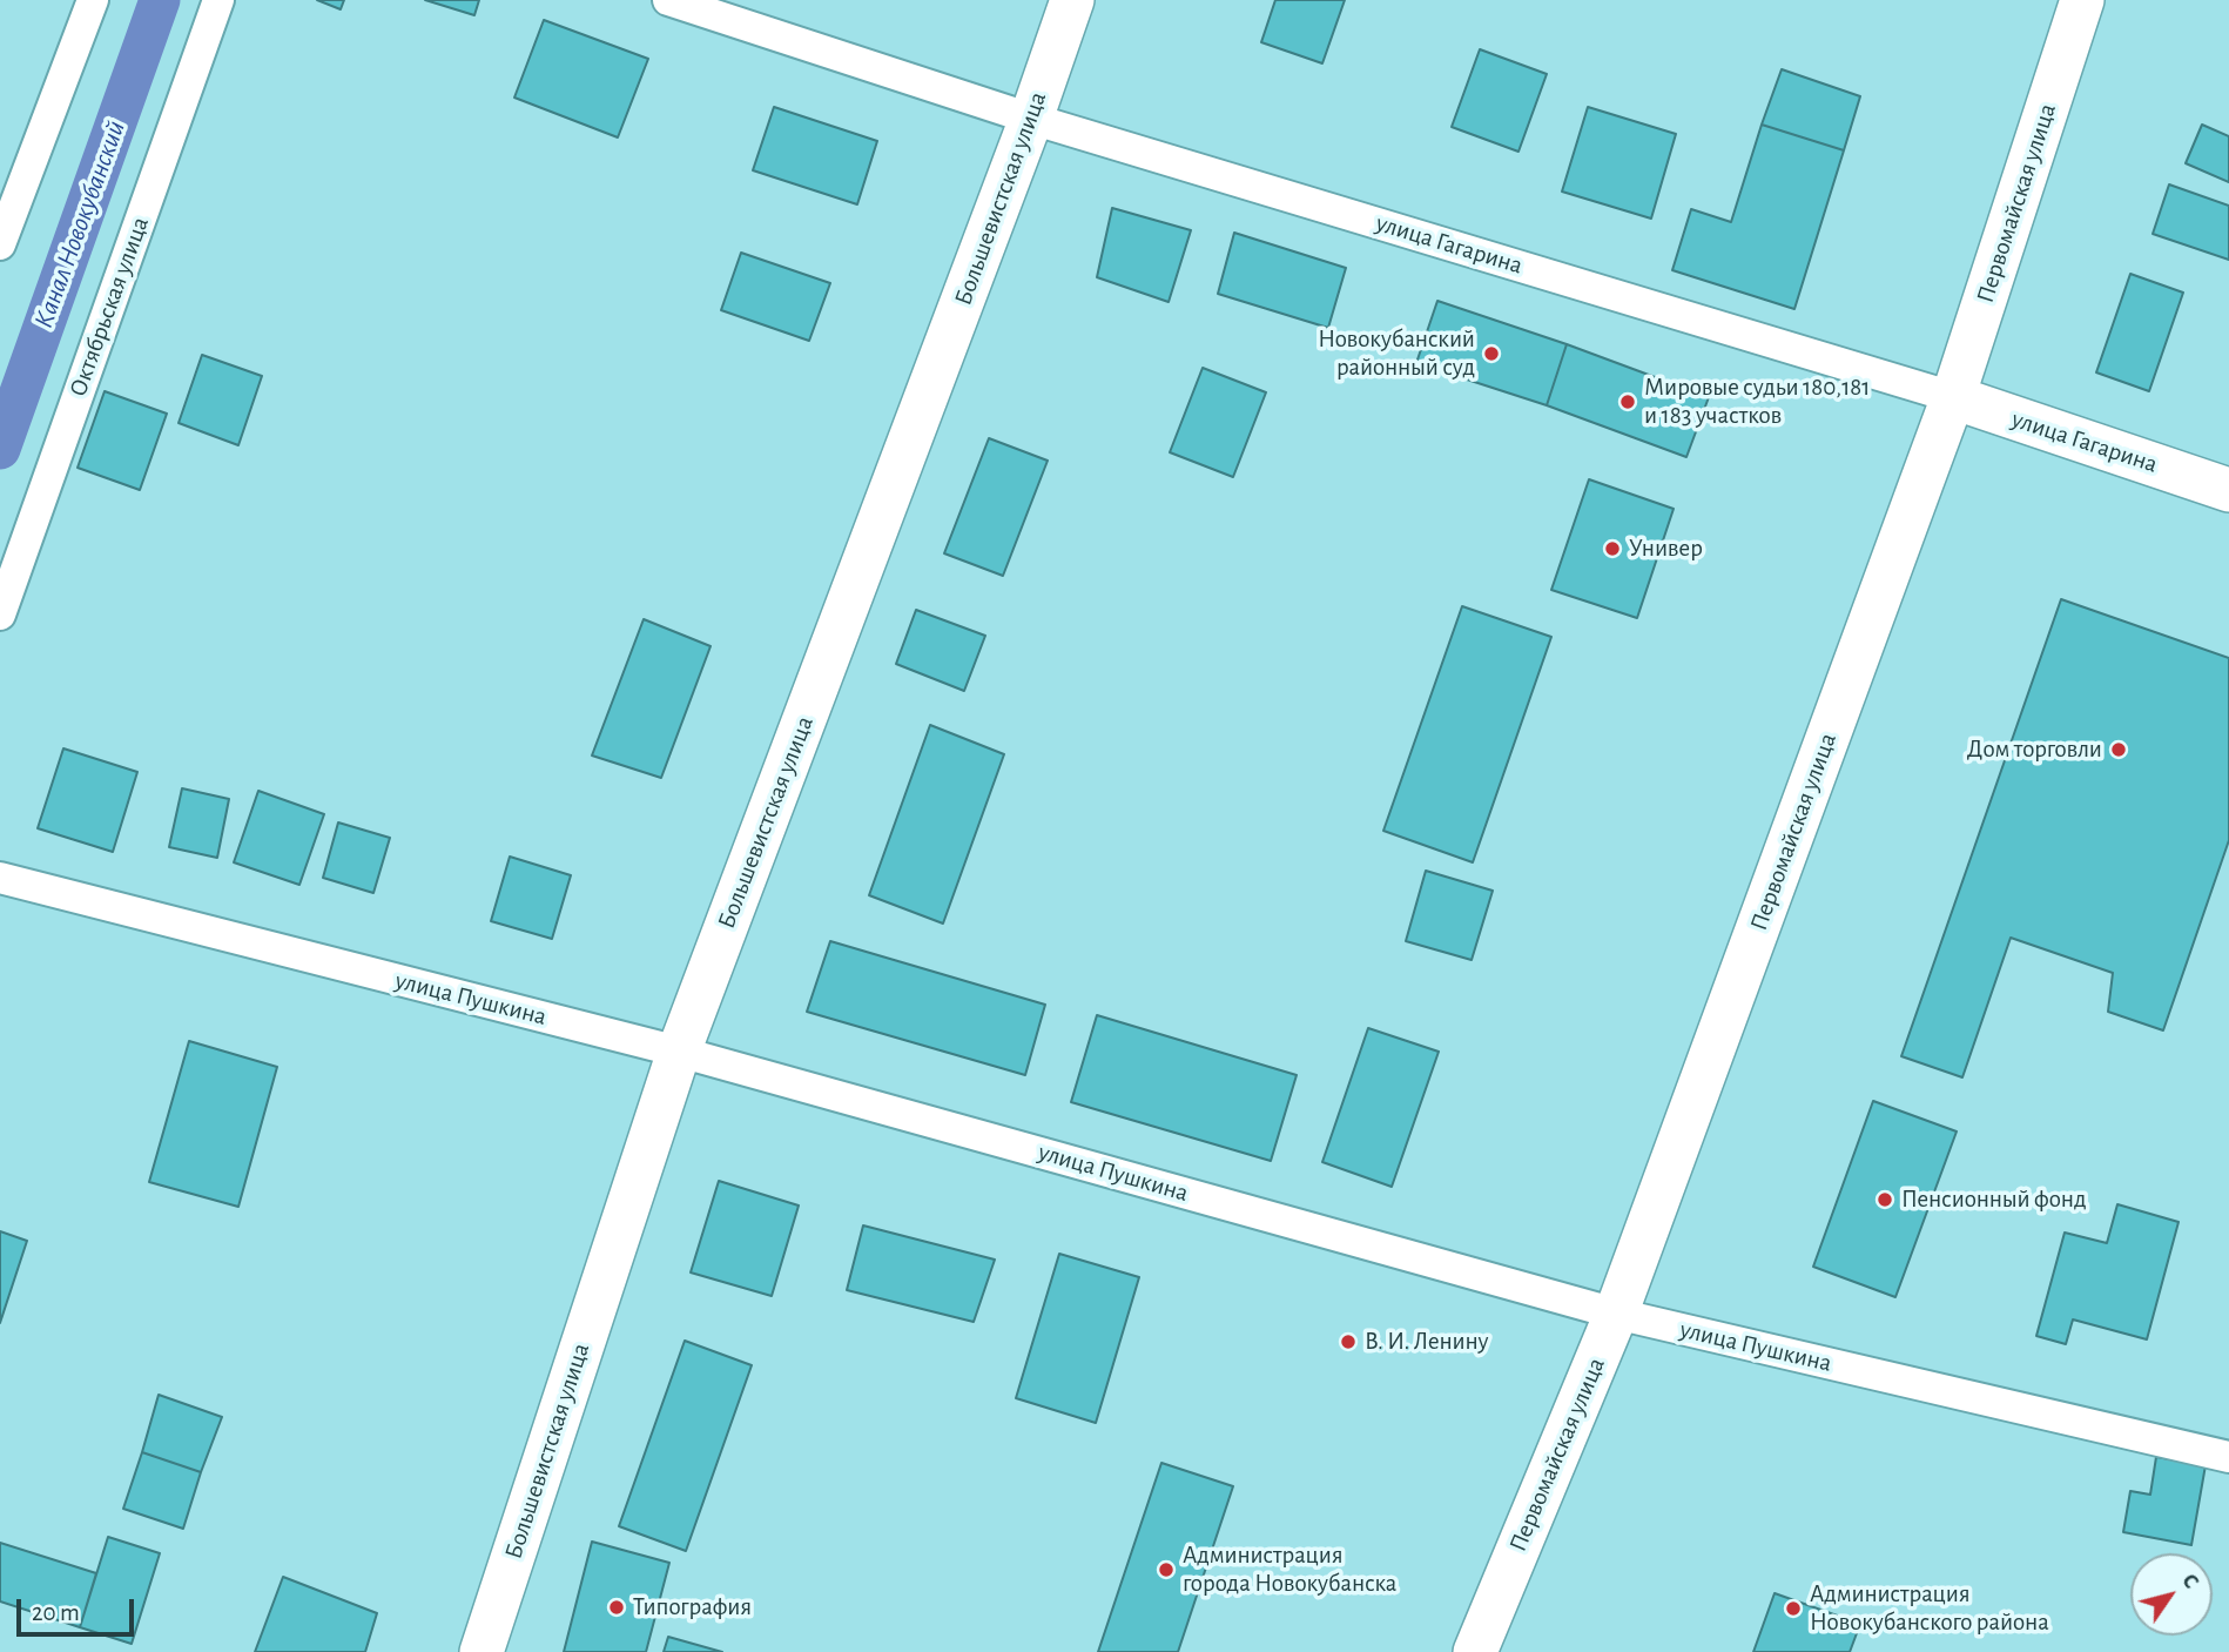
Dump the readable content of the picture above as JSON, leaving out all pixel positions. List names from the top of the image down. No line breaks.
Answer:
{"streets":{"street":["Большевистская улица","Первомайская улица","улица Гагарина","Октябрьская улица","улица Пушкина"]},"crossings":[["Большевистская улица","улица Гагарина"],["Большевистская улица","улица Пушкина"],["Первомайская улица","улица Гагарина"],["Первомайская улица","улица Пушкина"]],"water":["Канал Новокубанский"],"places":["Новокубанский районный суд","Мировые судьи 180,181 и 183 участков","Универ","Дом торговли","Пенсионный фонд","В. И. Ленину","Администрация города Новокубанска","Типография","Администрация Новокубанского района"],"scale_bar":"20 m","north":"top right"}
